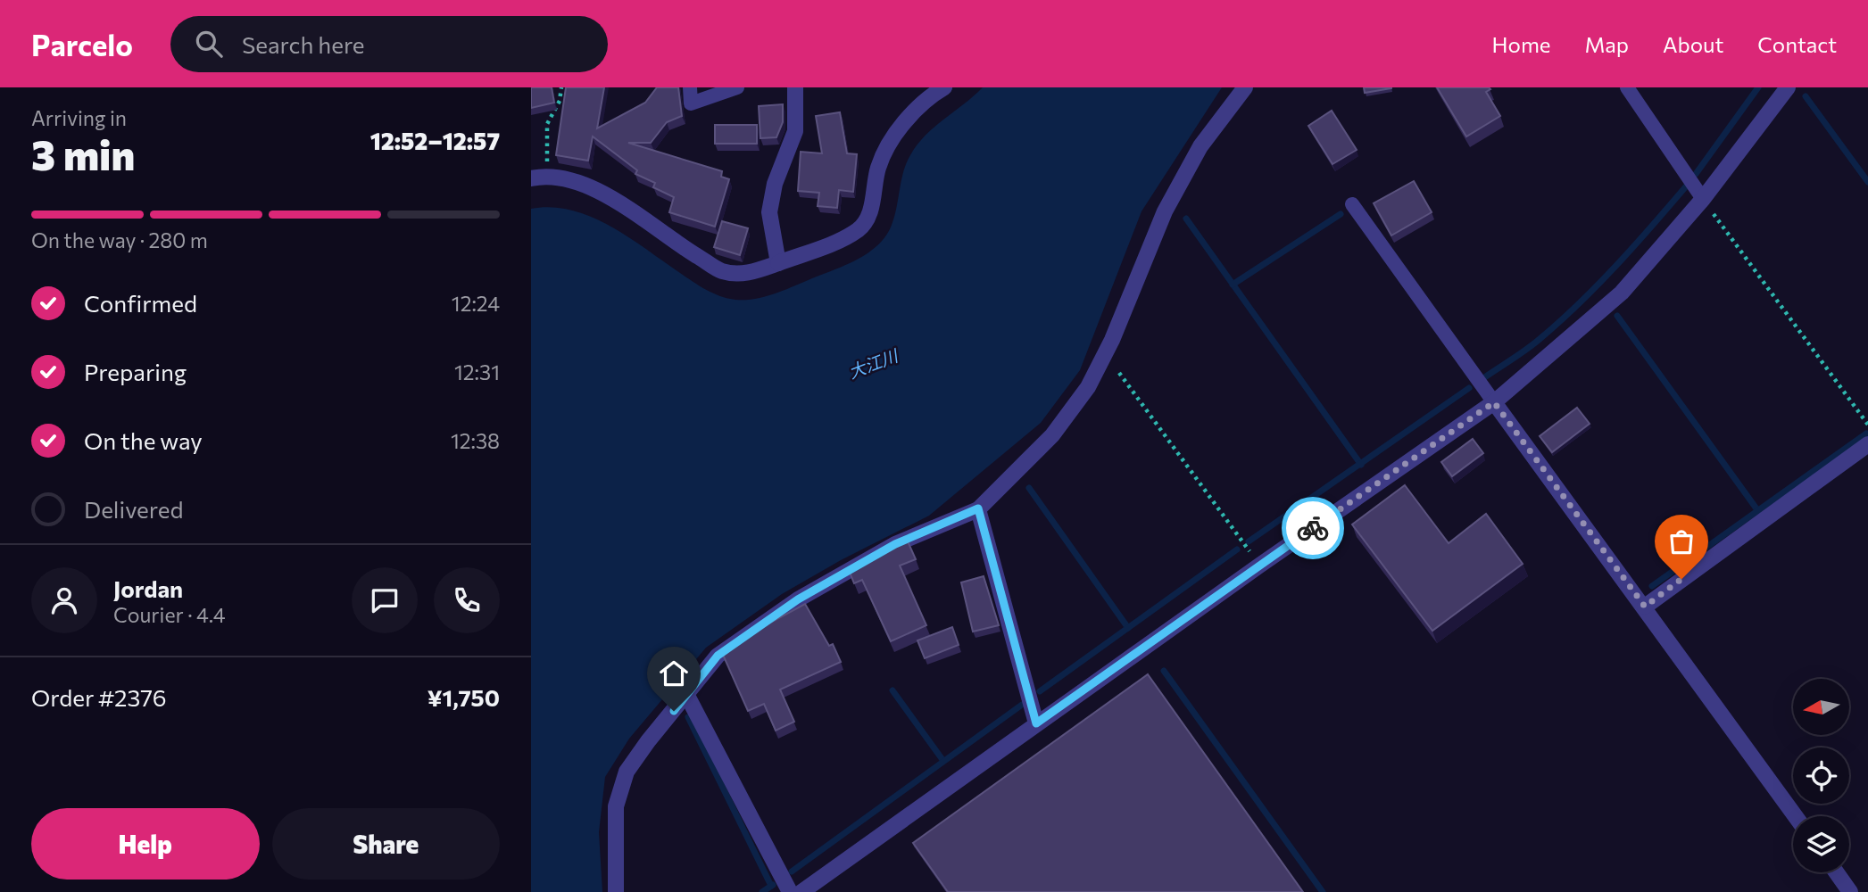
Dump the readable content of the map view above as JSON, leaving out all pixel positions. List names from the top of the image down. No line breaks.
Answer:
{"water":["大江川"],"north":"left","page":{"header":"Parcelo","search":"Search here","nav":["Home","Map","About","Contact"],"heading":["3 min","Arriving in","12:52–12:57"],"panel":["Jordan","Courier · 4.4","Order #2376","¥1,750"],"bar":"On the way · 280 m","list":[["Confirmed","12:24"],["Preparing","12:31"],["On the way","12:38"],"Delivered"],"buttons":["Help","Share"]}}
